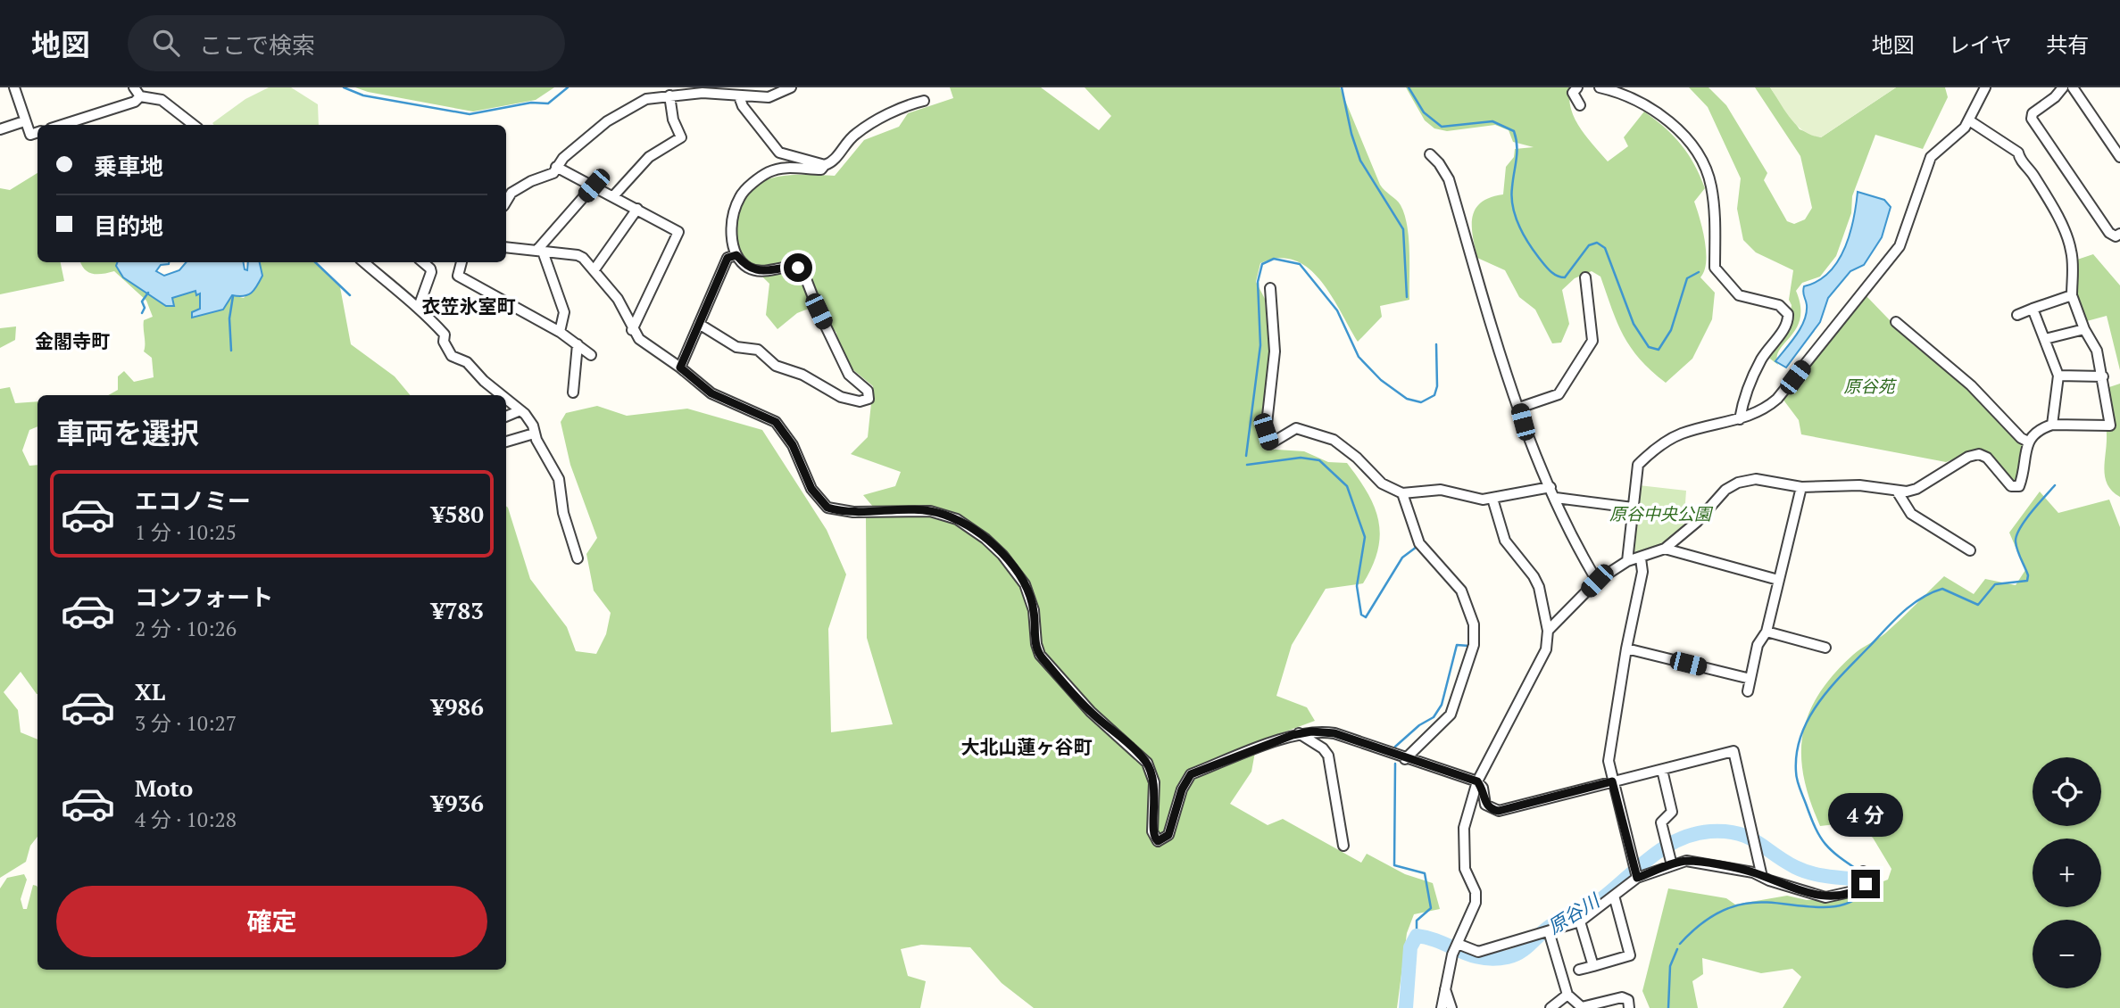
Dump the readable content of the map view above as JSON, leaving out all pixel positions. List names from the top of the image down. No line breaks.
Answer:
{"districts":["衣笠氷室町","金閣寺町","大北山蓮ヶ谷町"],"water":["原谷川"],"parks":["原谷苑","原谷中央公園"],"page":{"header":"地図","search":"ここで検索","nav":["地図","レイヤ","共有"],"banner":["乗車地","目的地"],"heading":"車両を選択","list":[{"name":"エコノミー","note":"1 分 · 10:25","value":"¥580"},{"name":"コンフォート","note":"2 分 · 10:26","value":"¥783"},{"name":"XL","note":"3 分 · 10:27","value":"¥986"},{"name":"Moto","note":"4 分 · 10:28","value":"¥936"}],"map_buttons":["+","−"],"bubble":"4 分","buttons":"確定"}}
